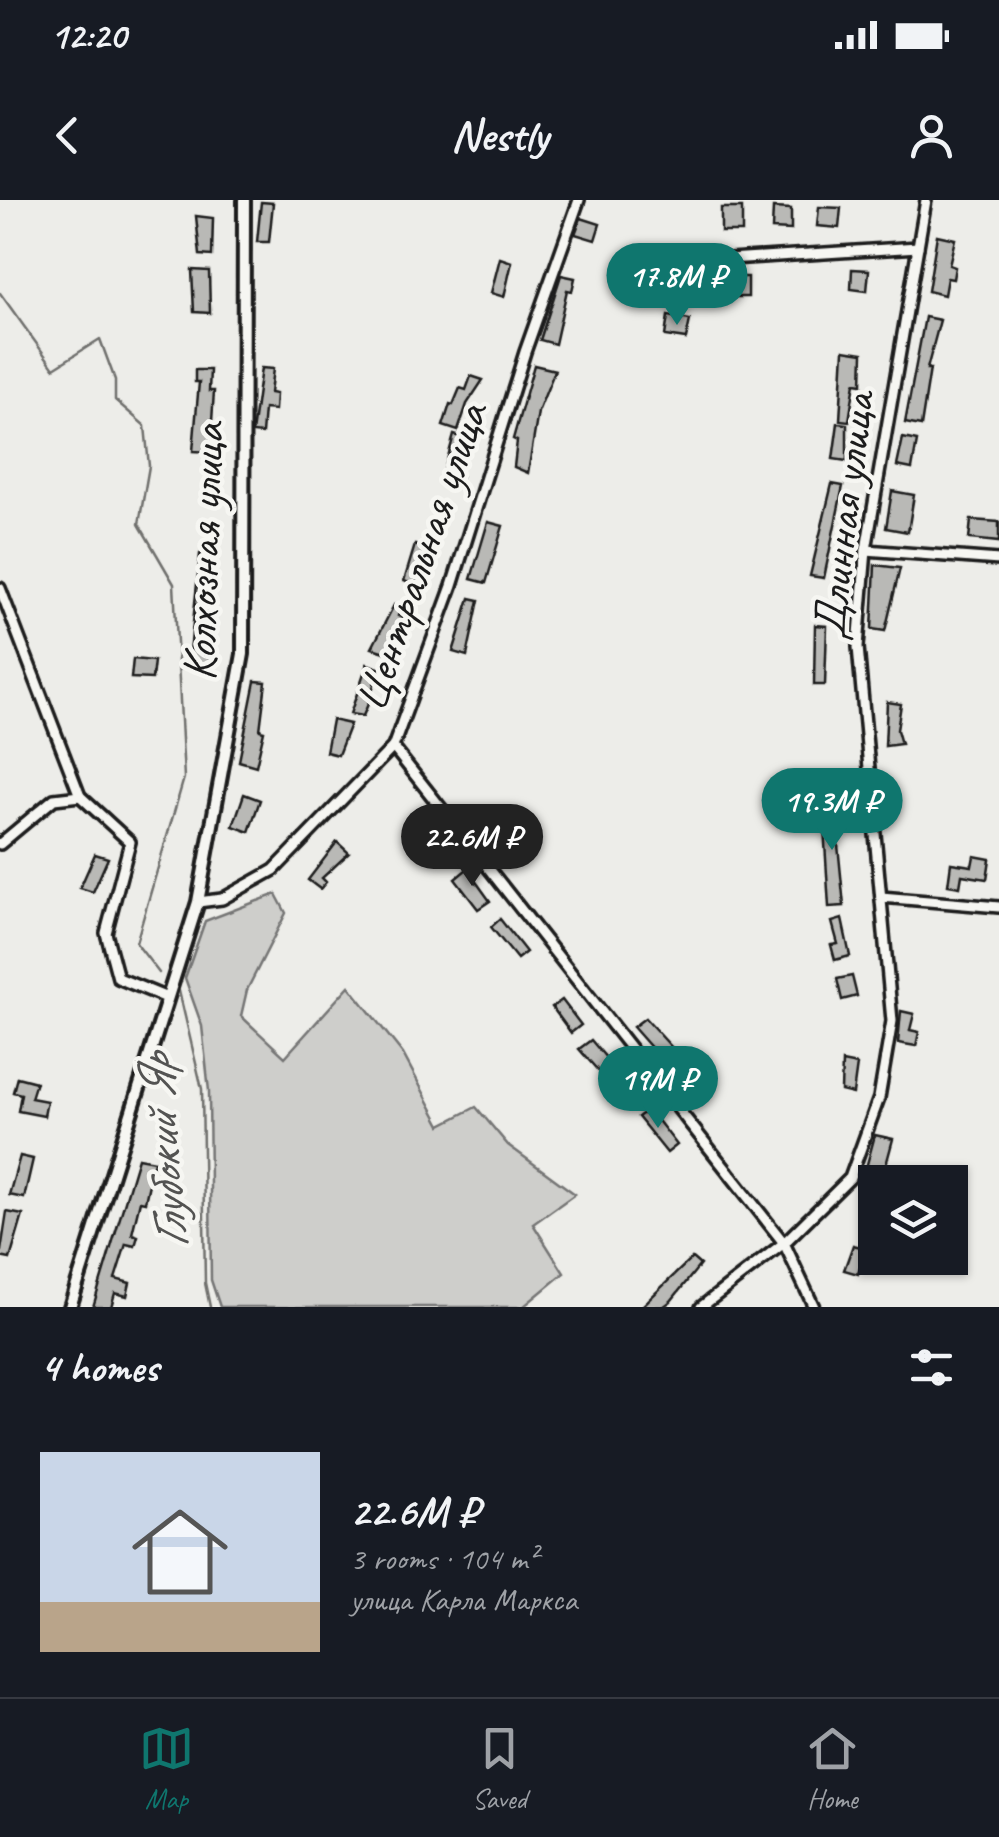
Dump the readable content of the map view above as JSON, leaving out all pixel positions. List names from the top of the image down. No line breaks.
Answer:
{"streets":{"street":["Длинная улица","Колхозная улица","Центральная улица"]},"crossings":[["Колхозная улица","Центральная улица"]],"water":["Глубокий Яр"],"page":{"status":"12:20","header":"Nestly","price":["17.8M ₽","19.3M ₽","22.6M ₽","19M ₽"],"heading":"4 homes","list":[{"name":"22.6M ₽","note":"3 rooms · 104 m² · улица Карла Маркса"}],"tabs":["Map","Saved","Home"]}}
